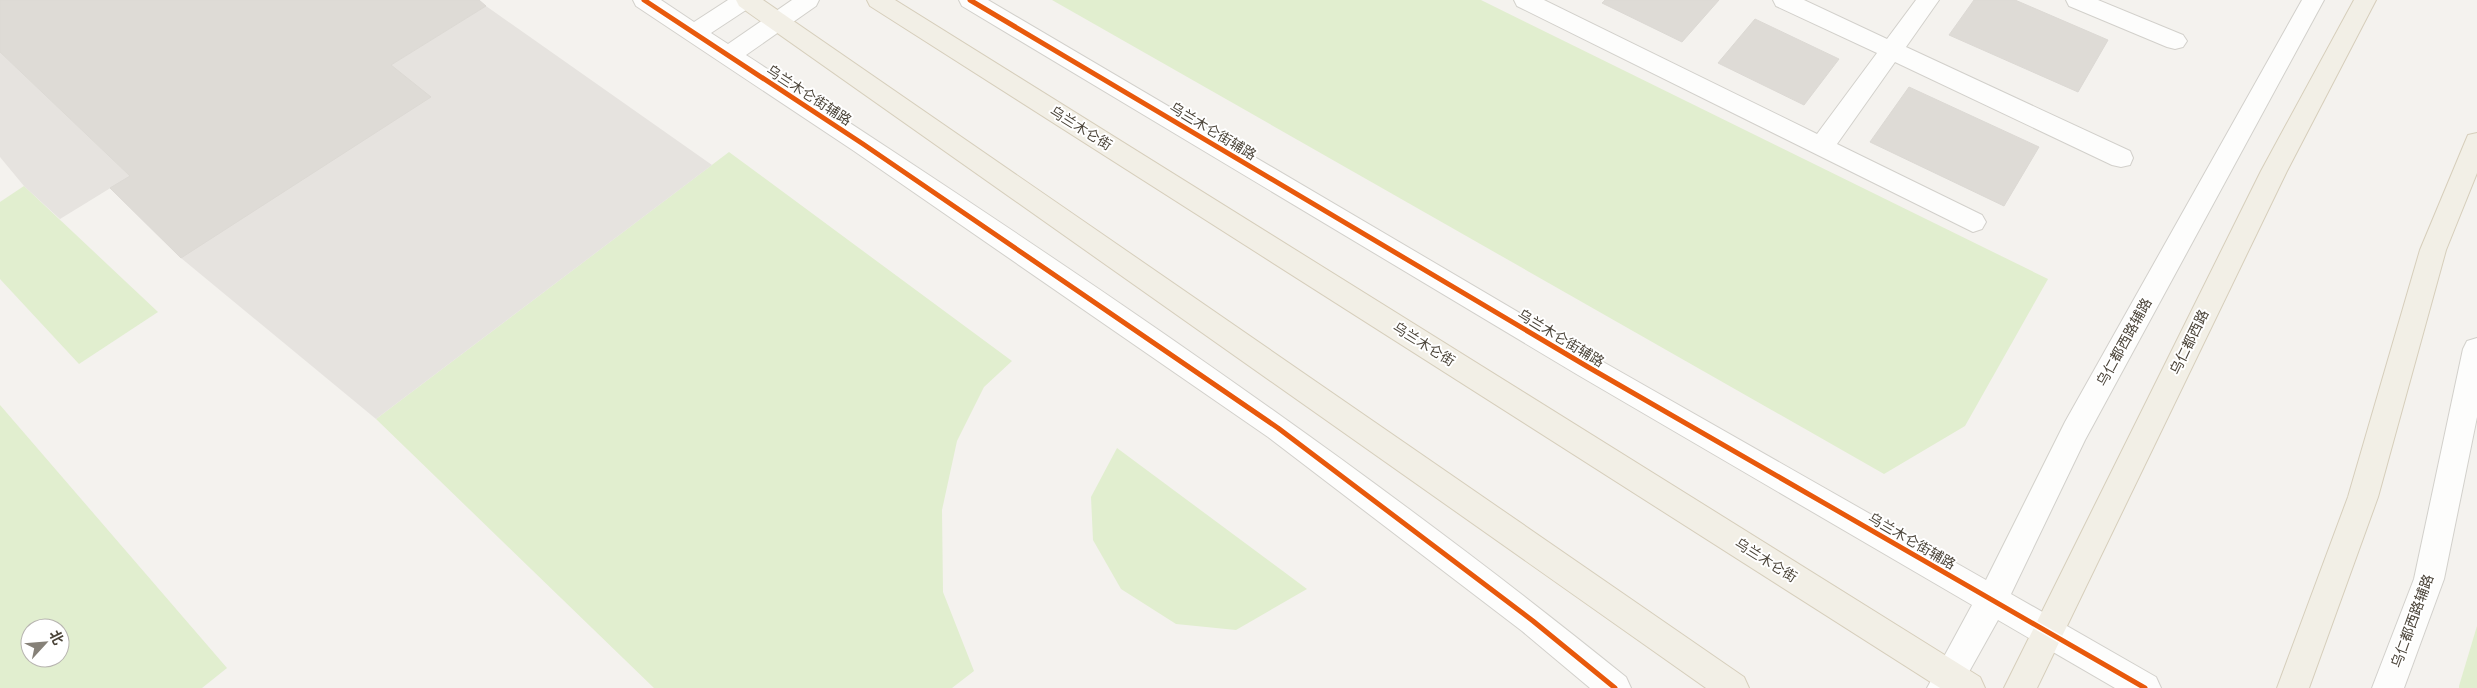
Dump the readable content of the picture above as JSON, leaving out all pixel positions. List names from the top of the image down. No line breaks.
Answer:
{"streets":{"main road":["乌兰木仑街","乌仁都西路"],"street":["乌兰木仑街辅路","乌仁都西路辅路"]},"crossings":[["乌兰木仑街辅路","乌仁都西路辅路"],["乌兰木仑街辅路","乌仁都西路"],["乌兰木仑街","乌仁都西路辅路"]],"north":"top right"}
